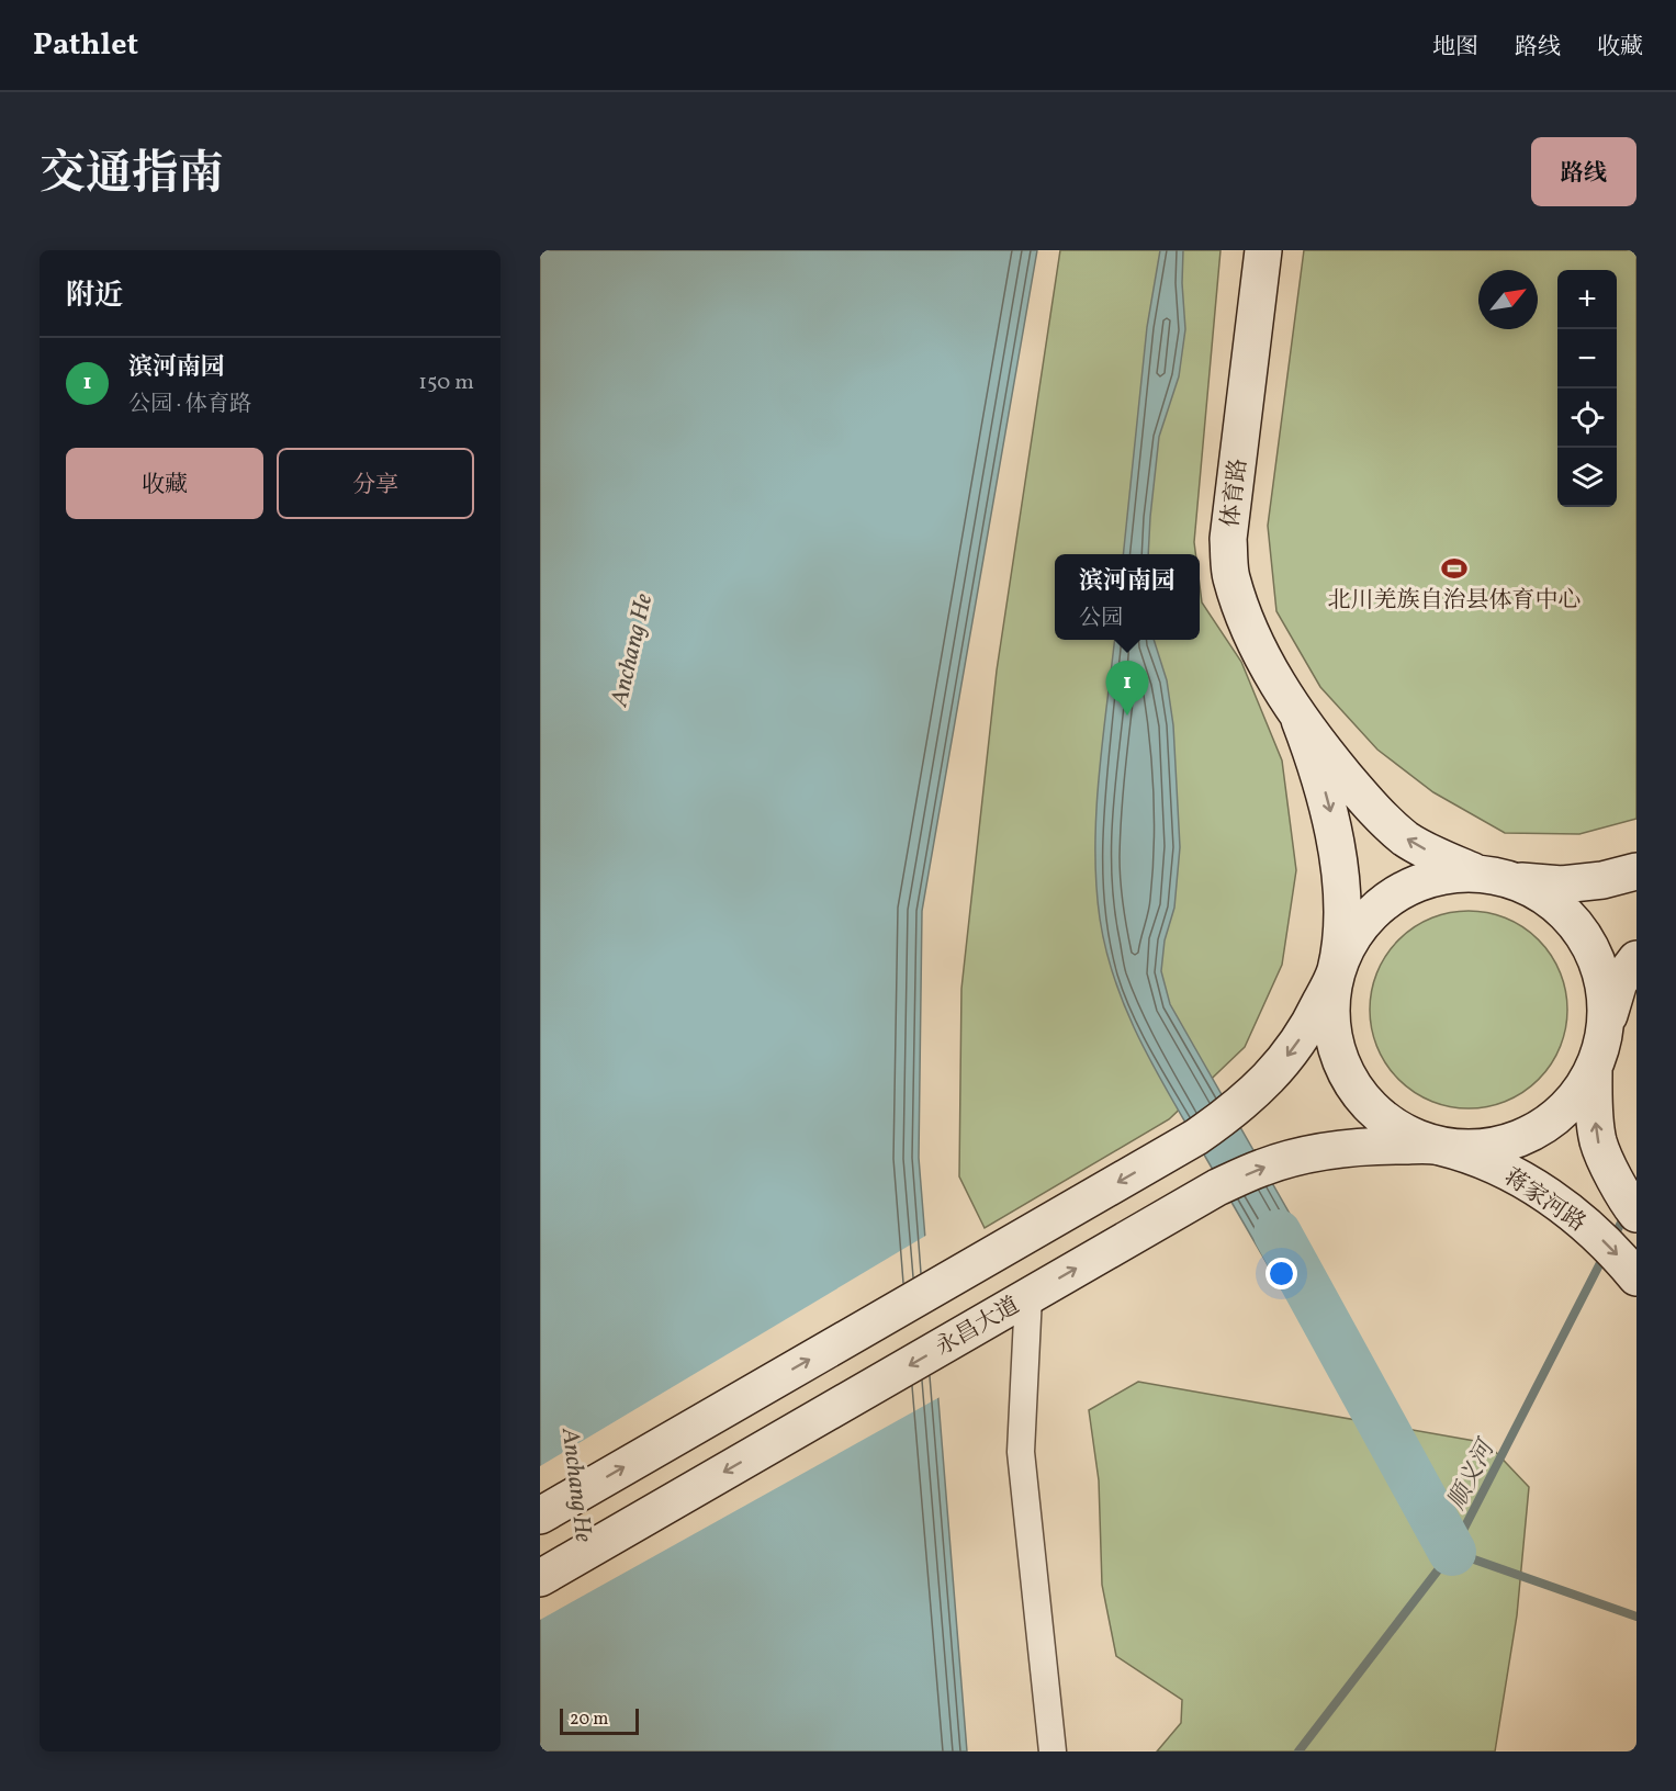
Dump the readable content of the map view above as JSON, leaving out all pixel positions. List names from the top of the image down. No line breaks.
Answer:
{"streets":{"main road":["体育路","蒋家河路","永昌大道"]},"crossings":[["体育路","蒋家河路"],["蒋家河路","永昌大道"]],"one_way":["蒋家河路"],"water":["Anchang He","顺义河"],"places":{"sports":["北川羌族自治县体育中心"]},"scale_bar":"20 m","north":"top right","page":{"header":"Pathlet","nav":["地图","路线","收藏"],"title":"交通指南","buttons":["路线",["收藏","分享"]],"heading":"附近","map_buttons":["+","−"],"list":[{"mark":"1","name":"滨河南园","note":"公园 · 体育路","value":"150 m"}],"popup":["滨河南园","公园"],"pins":"1","scale":"20 m"}}
